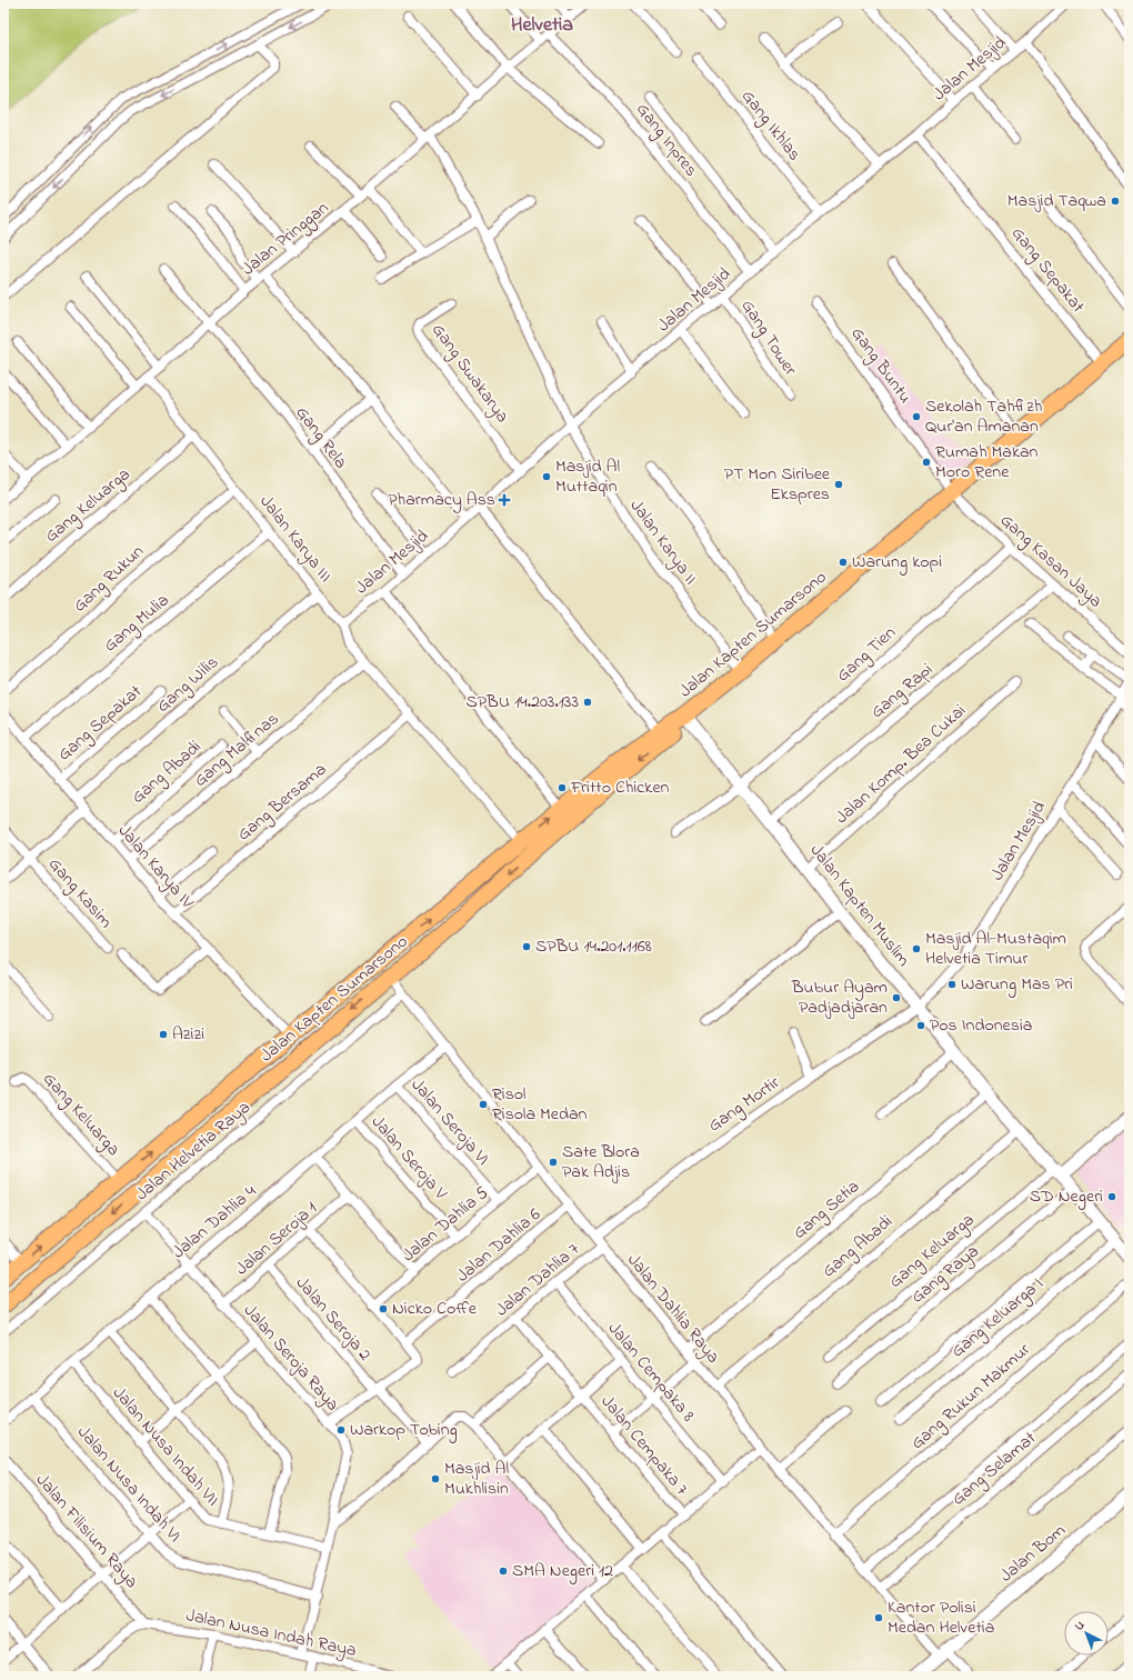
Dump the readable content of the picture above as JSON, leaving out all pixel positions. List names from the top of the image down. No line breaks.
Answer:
{"streets":{"highway":["Jalan Kapten Sumarsono"],"street":["Jalan Mesjid","Gang Ikhlas","Gang Inpres","Jalan Pringgan","Gang Sepakat","Gang Tower","Gang Buntu","Gang Swakarya","Gang Rela","Gang Keluarga","Jalan Karya III","Jalan Karya II","Gang Kasan Jaya","Gang Rukun","Gang Mulia","Gang Tien","Gang Wilis","Gang Rapi","Gang Malfinas","Jalan Komp. Bea Cukai","Gang Abadi","Gang Bersama","Jalan Karya IV","Gang Kasim","Jalan Kapten Muslim","Gang Mortir","Jalan Seroja VI","Jalan Helvetia Raya","Jalan Seroja V","Gang Setia","Jalan Dahlia 4","Jalan Dahlia 5","Jalan Seroja 1","Jalan Dahlia 6","Gang Raya","Jalan Dahlia 7","Jalan Dahlia Raya","Gang Keluarga I","Jalan Seroja 2","Jalan Seroja Raya","Jalan Cempaka 8","Gang Rukun Makmur","Jalan Cempaka 7","Jalan Nusa Indah VII","Gang Selamat","Jalan Nusa Indah VI","Jalan Filisium Raya","Jalan Bom","Jalan Nusa Indah Raya"]},"crossings":[["Jalan Mesjid","Gang Ikhlas"],["Jalan Mesjid","Gang Inpres"],["Jalan Mesjid","Gang Sepakat"],["Jalan Mesjid","Gang Tower"],["Jalan Mesjid","Gang Swakarya"],["Jalan Mesjid","Gang Rela"],["Jalan Mesjid","Jalan Karya III"],["Jalan Mesjid","Jalan Karya II"],["Jalan Mesjid","Jalan Kapten Muslim"],["Jalan Mesjid","Gang Mortir"],["Gang Inpres","Jalan Pringgan"],["Jalan Pringgan","Gang Rela"],["Jalan Pringgan","Jalan Karya III"],["Jalan Pringgan","Jalan Karya II"],["Gang Sepakat","Jalan Kapten Sumarsono"],["Gang Sepakat","Jalan Karya IV"],["Gang Buntu","Gang Kasan Jaya"],["Gang Buntu","Jalan Kapten Sumarsono"],["Gang Keluarga","Jalan Karya III"],["Gang Keluarga","Jalan Kapten Sumarsono"],["Gang Keluarga","Jalan Kapten Muslim"],["Jalan Karya III","Gang Rukun"],["Jalan Karya III","Gang Mulia"],["Jalan Karya III","Jalan Kapten Sumarsono"],["Jalan Karya III","Gang Wilis"],["Jalan Karya III","Gang Malfinas"],["Jalan Karya III","Gang Bersama"],["Jalan Karya II","Jalan Kapten Sumarsono"],["Gang Kasan Jaya","Jalan Kapten Sumarsono"],["Gang Kasan Jaya","Gang Tien"],["Gang Kasan Jaya","Gang Rapi"],["Gang Mulia","Jalan Karya IV"],["Jalan Kapten Sumarsono","Jalan Karya IV"],["Jalan Kapten Sumarsono","Jalan Kapten Muslim"],["Jalan Kapten Sumarsono","Jalan Dahlia Raya"],["Gang Tien","Jalan Kapten Muslim"],["Gang Wilis","Jalan Karya IV"],["Gang Rapi","Jalan Kapten Muslim"],["Gang Malfinas","Jalan Karya IV"],["Jalan Komp. Bea Cukai","Jalan Kapten Muslim"],["Gang Abadi","Jalan Karya IV"],["Gang Abadi","Jalan Kapten Muslim"],["Gang Abadi","Jalan Dahlia Raya"],["Gang Bersama","Jalan Karya IV"],["Jalan Kapten Muslim","Gang Mortir"],["Jalan Kapten Muslim","Gang Setia"],["Jalan Kapten Muslim","Gang Raya"],["Jalan Kapten Muslim","Gang Keluarga I"],["Gang Mortir","Jalan Dahlia Raya"],["Jalan Seroja VI","Jalan Dahlia 4"],["Jalan Seroja VI","Jalan Dahlia 5"],["Jalan Helvetia Raya","Jalan Dahlia Raya"],["Jalan Helvetia Raya","Jalan Seroja Raya"],["Jalan Seroja V","Jalan Dahlia 4"],["Jalan Seroja V","Jalan Dahlia 5"],["Gang Setia","Jalan Dahlia Raya"],["Jalan Dahlia 4","Jalan Dahlia Raya"],["Jalan Dahlia 4","Jalan Seroja Raya"],["Jalan Dahlia 4","Jalan Nusa Indah VII"],["Jalan Dahlia 4","Jalan Nusa Indah VI"],["Jalan Dahlia 5","Jalan Dahlia Raya"],["Jalan Seroja 1","Jalan Seroja 2"],["Jalan Seroja 1","Jalan Seroja Raya"],["Jalan Dahlia 6","Jalan Dahlia Raya"],["Jalan Dahlia 7","Jalan Dahlia Raya"],["Jalan Dahlia 7","Jalan Cempaka 8"],["Jalan Dahlia 7","Jalan Cempaka 7"],["Jalan Dahlia Raya","Gang Rukun Makmur"],["Jalan Dahlia Raya","Gang Selamat"],["Jalan Dahlia Raya","Jalan Bom"],["Jalan Seroja Raya","Jalan Nusa Indah VII"],["Jalan Seroja Raya","Jalan Nusa Indah VI"],["Jalan Seroja Raya","Jalan Nusa Indah Raya"],["Jalan Filisium Raya","Jalan Nusa Indah Raya"]],"districts":["Helvetia"],"places":{"other":["Masjid Taqwa","Sekolah Tahfizh Qur'an Amanan","Rumah Makan Moro Rene","Masjid Al Muttaqin","PT Mon Siribee Ekspres","Warung kopi","SPBU 14.203.133","Fritto Chicken","SPBU 14.201.1168","Masjid Al-Mustaqim Helvetia Timur","Warung Mas Pri","Bubur Ayam Padjadjaran","Pos Indonesia","Azizi","Risol Risola Medan","Sate Blora Pak Adjis","SD Negeri","Nicko Coffe","Warkop Tobing","Masjid Al Mukhlisin","SMA Negeri 12","Kantor Polisi Medan Helvetia"],"health":["Pharmacy Ass"]},"north":"top left"}
